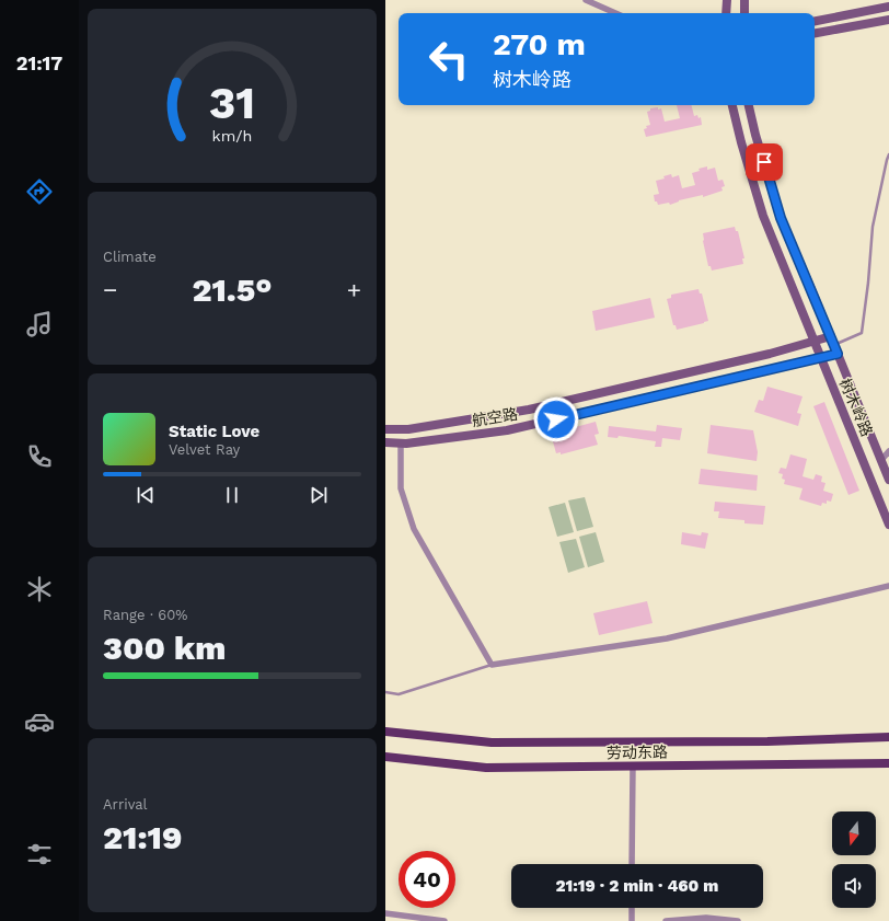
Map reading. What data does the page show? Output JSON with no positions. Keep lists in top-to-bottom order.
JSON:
{
  "streets": {
    "main road": ["劳动东路"],
    "street": ["树木岭路", "航空路"]
  },
  "crossings": [
    ["树木岭路", "航空路"]
  ],
  "north": "bottom",
  "page": {
    "tabs": "21:17",
    "turn": ["270 m", "树木岭路"],
    "tile": [
      "Climate",
      ["Range · 60%", "300 km"],
      ["Arrival", "21:19"]
    ],
    "heat": ["−", "21.5°", "+"],
    "song": ["Static Love", "Velvet Ray"],
    "limit": "40",
    "trip": "21:19 · 2 min · 460 m",
    "gauge": ["31", "km/h"]
  }
}
